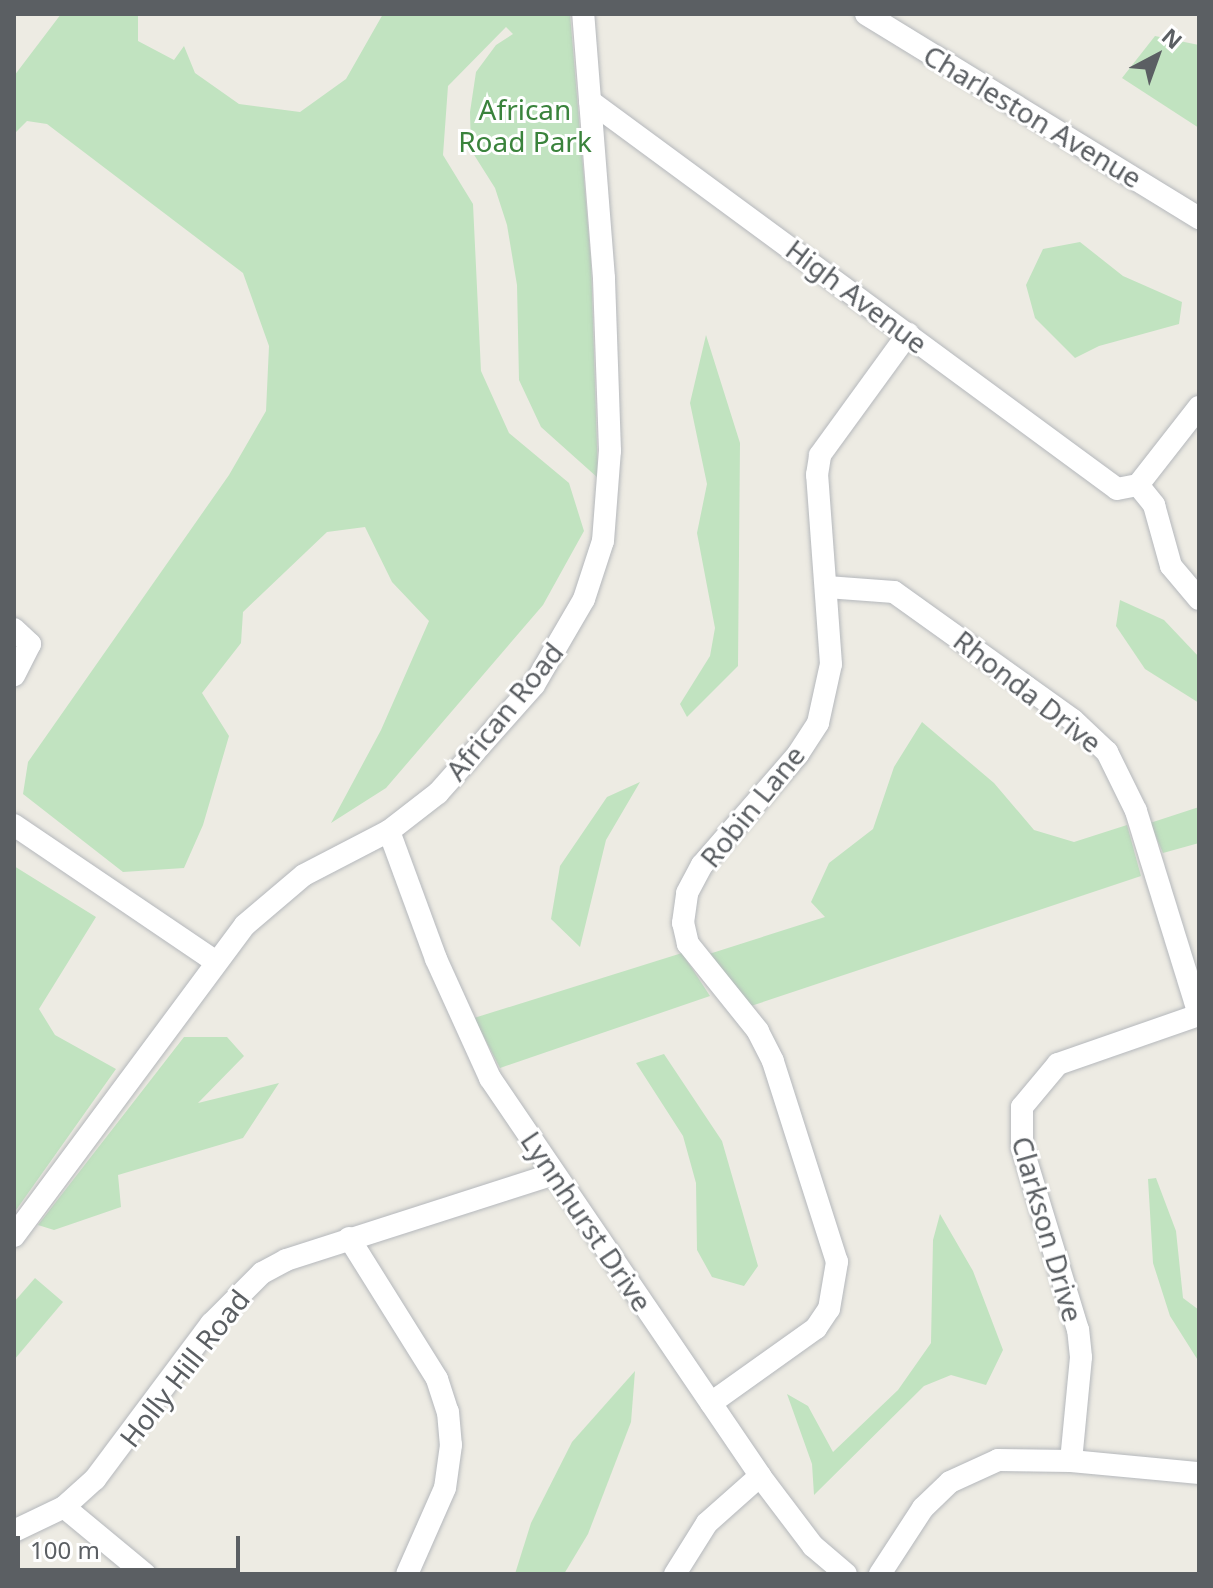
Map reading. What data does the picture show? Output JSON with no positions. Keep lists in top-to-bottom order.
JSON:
{
  "streets": {
    "street": [
      "Charleston Avenue",
      "High Avenue",
      "Rhonda Drive",
      "African Road",
      "Robin Lane",
      "Lynnhurst Drive",
      "Clarkson Drive",
      "Holly Hill Road"
    ]
  },
  "crossings": [
    ["High Avenue", "African Road"],
    ["High Avenue", "Robin Lane"],
    ["Rhonda Drive", "Robin Lane"],
    ["Rhonda Drive", "Clarkson Drive"],
    ["African Road", "Lynnhurst Drive"],
    ["Robin Lane", "Lynnhurst Drive"],
    ["Lynnhurst Drive", "Holly Hill Road"]
  ],
  "parks": ["African Road Park"],
  "scale_bar": "100 m",
  "north": "top right"
}
